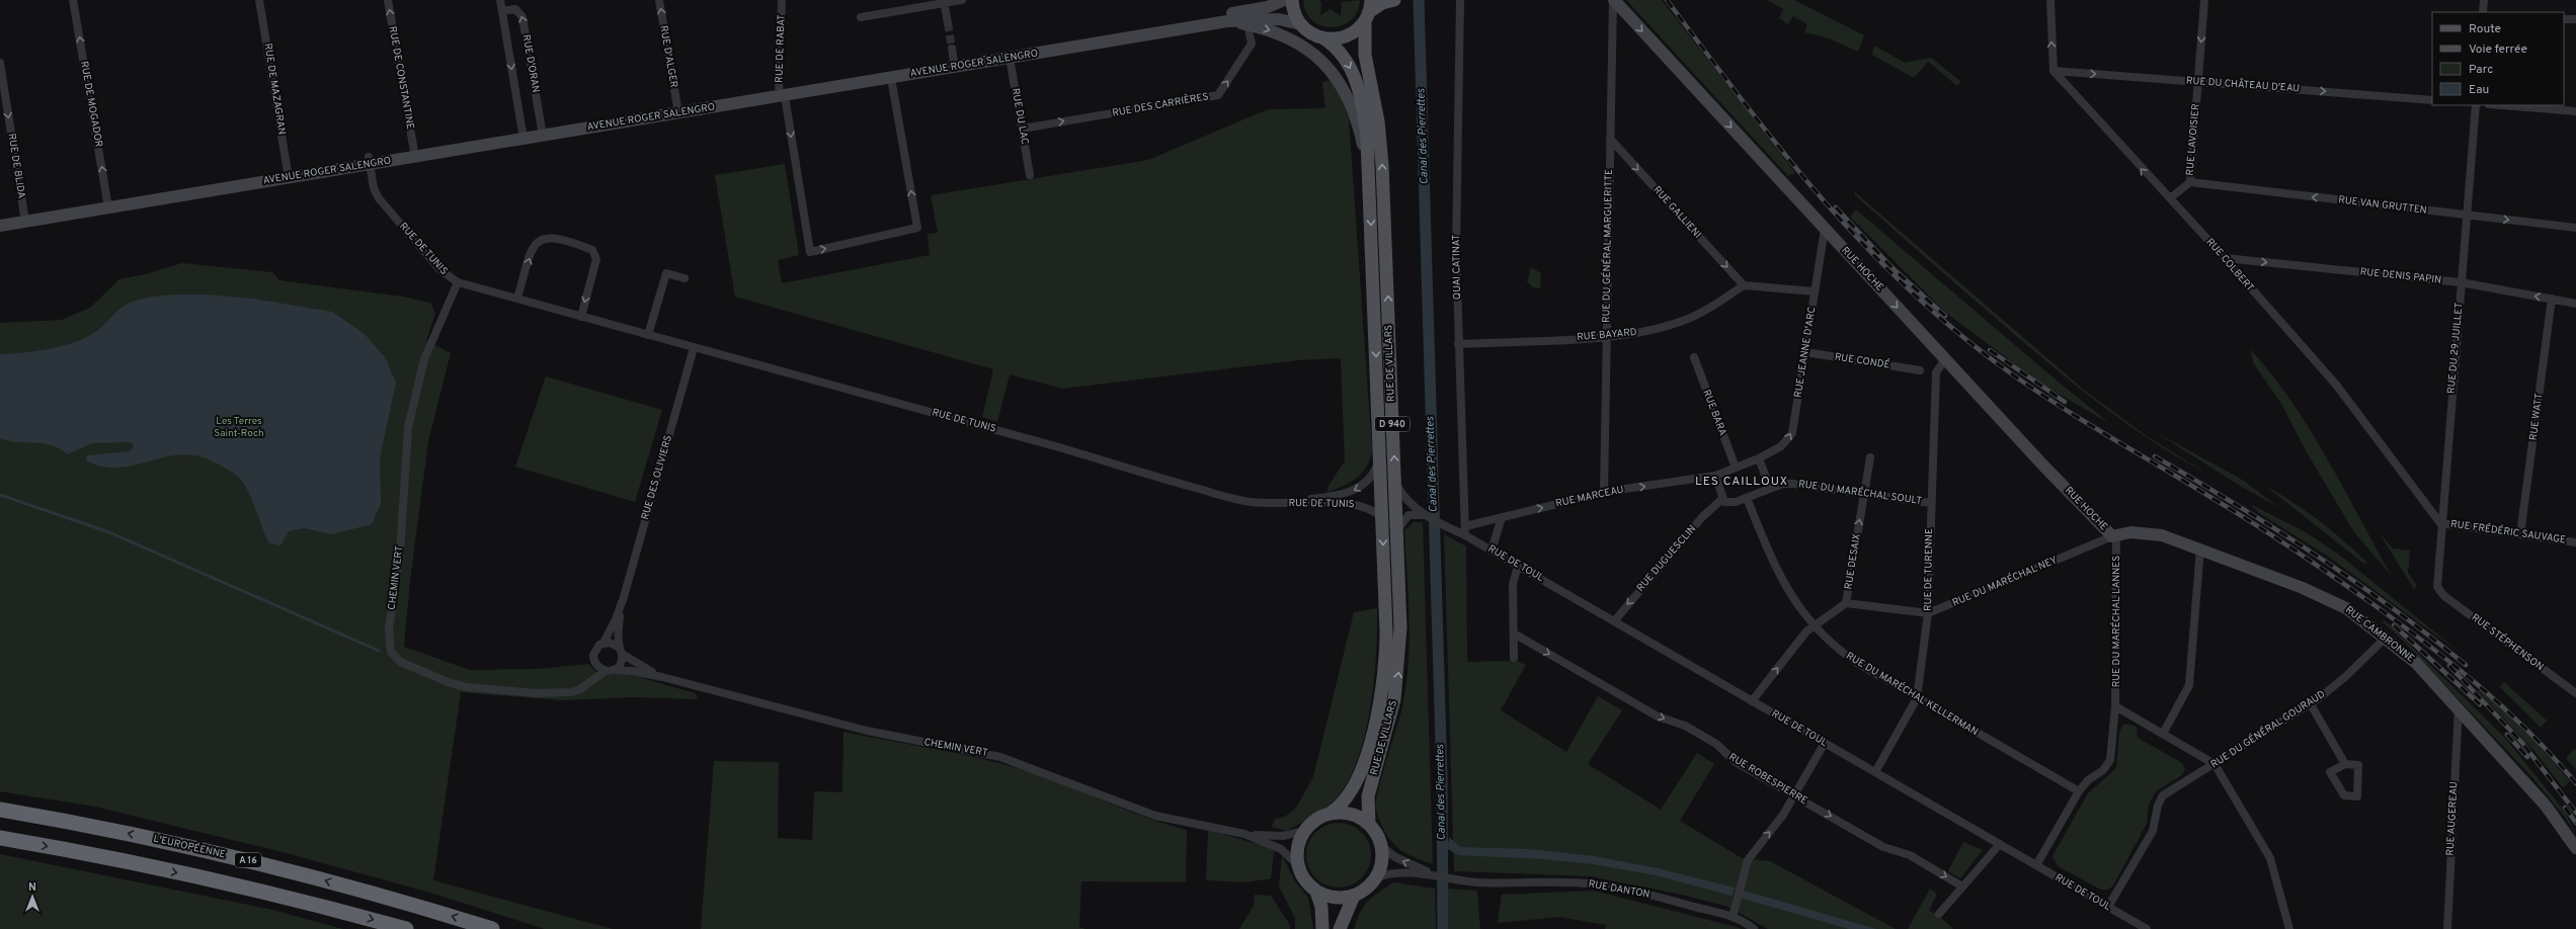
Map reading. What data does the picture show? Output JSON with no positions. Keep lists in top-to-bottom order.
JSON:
{
  "streets": {
    "highway": ["L'EUROPÉENNE", "A 16"],
    "main road": [
      "AVENUE ROGER SALENGRO",
      "RUE HOCHE",
      "RUE DE VILLARS",
      "D 940",
      "RUE CAMBRONNE"
    ],
    "street": [
      "RUE DE RABAT",
      "RUE D'ALGER",
      "RUE D'ORAN",
      "RUE DE CONSTANTINE",
      "RUE DU CHÂTEAU D'EAU",
      "RUE DE MAZAGRAN",
      "RUE DE MOGADOR",
      "RUE DES CARRIÈRES",
      "RUE DU LAC",
      "RUE LAVOISIER",
      "RUE DE BLIDA",
      "RUE VAN GRUTTEN",
      "RUE GALLIENI",
      "RUE DU GÉNÉRAL MARGUERITTE",
      "RUE DE TUNIS",
      "RUE COLBERT",
      "QUAI CATINAT",
      "RUE DENIS PAPIN",
      "RUE BAYARD",
      "RUE DU 29 JUILLET",
      "RUE JEANNE D'ARC",
      "RUE CONDÉ",
      "RUE BARA",
      "RUE WATT",
      "RUE DES OLIVIERS",
      "RUE DU MARÉCHAL SOULT",
      "RUE MARCEAU",
      "RUE FRÉDÉRIC SAUVAGE",
      "RUE DUGUESCLIN",
      "RUE DESAIX",
      "RUE DE TOUL",
      "RUE DE TURENNE",
      "CHEMIN VERT",
      "RUE DU MARÉCHAL NEY",
      "RUE DU MARÉCHAL LANNES",
      "RUE STÉPHENSON",
      "RUE DU MARÉCHAL KELLERMAN",
      "RUE DU GÉNÉRAL GOURAUD",
      "RUE ROBESPIERRE",
      "RUE AUGEREAU",
      "RUE DANTON"
    ]
  },
  "crossings": [
    ["RUE DE RABAT", "AVENUE ROGER SALENGRO"],
    ["RUE D'ALGER", "AVENUE ROGER SALENGRO"],
    ["RUE D'ORAN", "AVENUE ROGER SALENGRO"],
    ["AVENUE ROGER SALENGRO", "RUE DE CONSTANTINE"],
    ["AVENUE ROGER SALENGRO", "RUE DE MAZAGRAN"],
    ["AVENUE ROGER SALENGRO", "RUE DE MOGADOR"],
    ["AVENUE ROGER SALENGRO", "RUE DU LAC"],
    ["AVENUE ROGER SALENGRO", "RUE DE BLIDA"],
    ["AVENUE ROGER SALENGRO", "RUE DE TUNIS"],
    ["AVENUE ROGER SALENGRO", "RUE DE VILLARS"],
    ["RUE DU CHÂTEAU D'EAU", "RUE LAVOISIER"],
    ["RUE DU CHÂTEAU D'EAU", "RUE COLBERT"],
    ["RUE DES CARRIÈRES", "RUE DU LAC"],
    ["RUE LAVOISIER", "RUE VAN GRUTTEN"],
    ["RUE VAN GRUTTEN", "RUE DU 29 JUILLET"],
    ["RUE GALLIENI", "RUE DU GÉNÉRAL MARGUERITTE"],
    ["RUE GALLIENI", "RUE BAYARD"],
    ["RUE DU GÉNÉRAL MARGUERITTE", "RUE HOCHE"],
    ["RUE DU GÉNÉRAL MARGUERITTE", "RUE BAYARD"],
    ["RUE DU GÉNÉRAL MARGUERITTE", "RUE MARCEAU"],
    ["RUE DE TUNIS", "RUE DE VILLARS"],
    ["RUE DE TUNIS", "RUE DES OLIVIERS"],
    ["RUE DE TUNIS", "CHEMIN VERT"],
    ["RUE COLBERT", "RUE DENIS PAPIN"],
    ["RUE COLBERT", "RUE DU 29 JUILLET"],
    ["RUE COLBERT", "RUE FRÉDÉRIC SAUVAGE"],
    ["QUAI CATINAT", "RUE BAYARD"],
    ["QUAI CATINAT", "RUE MARCEAU"],
    ["QUAI CATINAT", "RUE DE TOUL"],
    ["RUE HOCHE", "RUE JEANNE D'ARC"],
    ["RUE HOCHE", "RUE DE TURENNE"],
    ["RUE HOCHE", "RUE DU MARÉCHAL NEY"],
    ["RUE HOCHE", "RUE DU MARÉCHAL LANNES"],
    ["RUE HOCHE", "RUE CAMBRONNE"],
    ["RUE DENIS PAPIN", "RUE DU 29 JUILLET"],
    ["RUE DENIS PAPIN", "RUE WATT"],
    ["RUE DU 29 JUILLET", "RUE FRÉDÉRIC SAUVAGE"],
    ["RUE DU 29 JUILLET", "RUE STÉPHENSON"],
    ["RUE JEANNE D'ARC", "RUE CONDÉ"],
    ["RUE JEANNE D'ARC", "RUE BARA"],
    ["RUE JEANNE D'ARC", "RUE MARCEAU"],
    ["RUE BARA", "RUE MARCEAU"],
    ["RUE WATT", "RUE FRÉDÉRIC SAUVAGE"],
    ["RUE DU MARÉCHAL SOULT", "RUE DUGUESCLIN"],
    ["RUE DU MARÉCHAL SOULT", "RUE DESAIX"],
    ["RUE DU MARÉCHAL SOULT", "RUE DE TURENNE"],
    ["RUE DU MARÉCHAL SOULT", "RUE DU MARÉCHAL KELLERMAN"],
    ["RUE DUGUESCLIN", "RUE DE TOUL"],
    ["RUE DESAIX", "RUE DE TOUL"],
    ["RUE DESAIX", "RUE DU MARÉCHAL NEY"],
    ["RUE DESAIX", "RUE DU MARÉCHAL KELLERMAN"],
    ["RUE DE TOUL", "RUE DE TURENNE"],
    ["RUE DE TOUL", "RUE DU MARÉCHAL LANNES"],
    ["RUE DE TOUL", "RUE DU GÉNÉRAL GOURAUD"],
    ["RUE DE TURENNE", "RUE DU MARÉCHAL NEY"],
    ["RUE DE TURENNE", "RUE DU MARÉCHAL KELLERMAN"],
    ["RUE DU MARÉCHAL NEY", "RUE DU MARÉCHAL LANNES"],
    ["RUE DU MARÉCHAL NEY", "RUE CAMBRONNE"],
    ["RUE DU MARÉCHAL LANNES", "RUE CAMBRONNE"],
    ["RUE DU MARÉCHAL LANNES", "RUE DU MARÉCHAL KELLERMAN"],
    ["RUE CAMBRONNE", "RUE DU GÉNÉRAL GOURAUD"],
    ["RUE CAMBRONNE", "RUE AUGEREAU"]
  ],
  "one_way": [
    "RUE D'ALGER",
    "RUE DE CONSTANTINE",
    "RUE DU CHÂTEAU D'EAU",
    "RUE DE MOGADOR",
    "RUE DES CARRIÈRES",
    "RUE LAVOISIER",
    "RUE DE BLIDA",
    "RUE GALLIENI",
    "RUE HOCHE",
    "RUE JEANNE D'ARC",
    "RUE MARCEAU",
    "RUE DUGUESCLIN",
    "RUE DESAIX",
    "RUE ROBESPIERRE"
  ],
  "districts": ["LES CAILLOUX"],
  "water": ["Canal des Pierrettes"],
  "parks": ["Les Terres Saint-Roch"],
  "legend": [
    "Route",
    "Voie ferrée",
    "Parc",
    "Eau"
  ],
  "north": "top"
}
